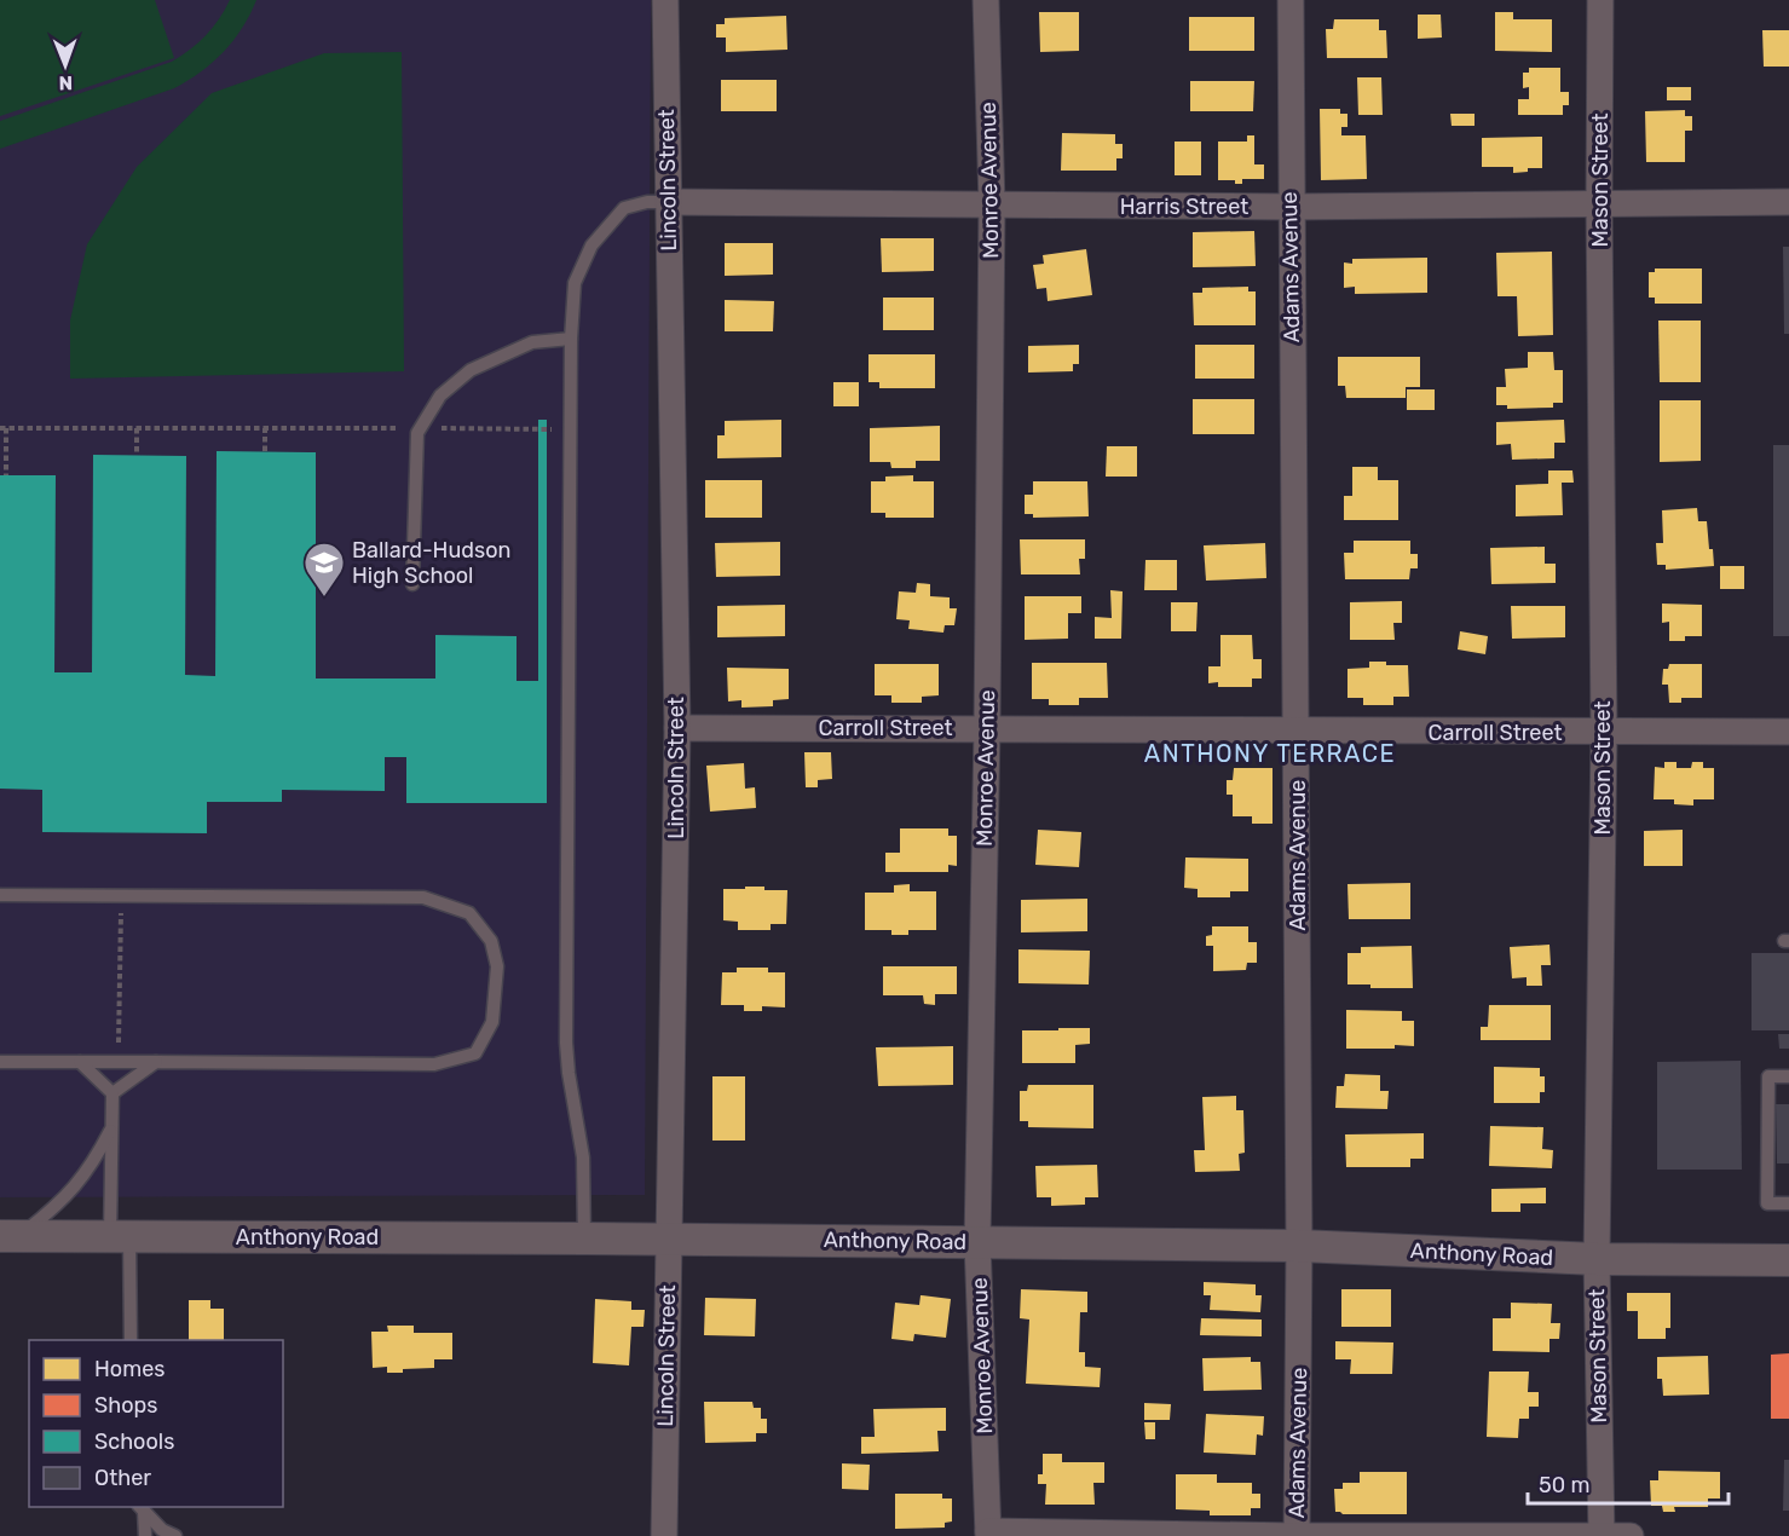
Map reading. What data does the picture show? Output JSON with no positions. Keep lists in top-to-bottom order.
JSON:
{
  "streets": {
    "street": [
      "Lincoln Street",
      "Monroe Avenue",
      "Mason Street",
      "Harris Street",
      "Adams Avenue",
      "Carroll Street",
      "Anthony Road"
    ]
  },
  "crossings": [
    ["Lincoln Street", "Harris Street"],
    ["Lincoln Street", "Carroll Street"],
    ["Lincoln Street", "Anthony Road"],
    ["Monroe Avenue", "Harris Street"],
    ["Monroe Avenue", "Carroll Street"],
    ["Monroe Avenue", "Anthony Road"],
    ["Mason Street", "Harris Street"],
    ["Mason Street", "Carroll Street"],
    ["Mason Street", "Anthony Road"],
    ["Harris Street", "Adams Avenue"],
    ["Adams Avenue", "Carroll Street"],
    ["Adams Avenue", "Anthony Road"]
  ],
  "districts": ["ANTHONY TERRACE"],
  "places": {
    "school or university": ["Ballard-Hudson High School"]
  },
  "legend": [
    "Homes",
    "Shops",
    "Schools",
    "Other"
  ],
  "scale_bar": "50 m",
  "north": "bottom"
}
